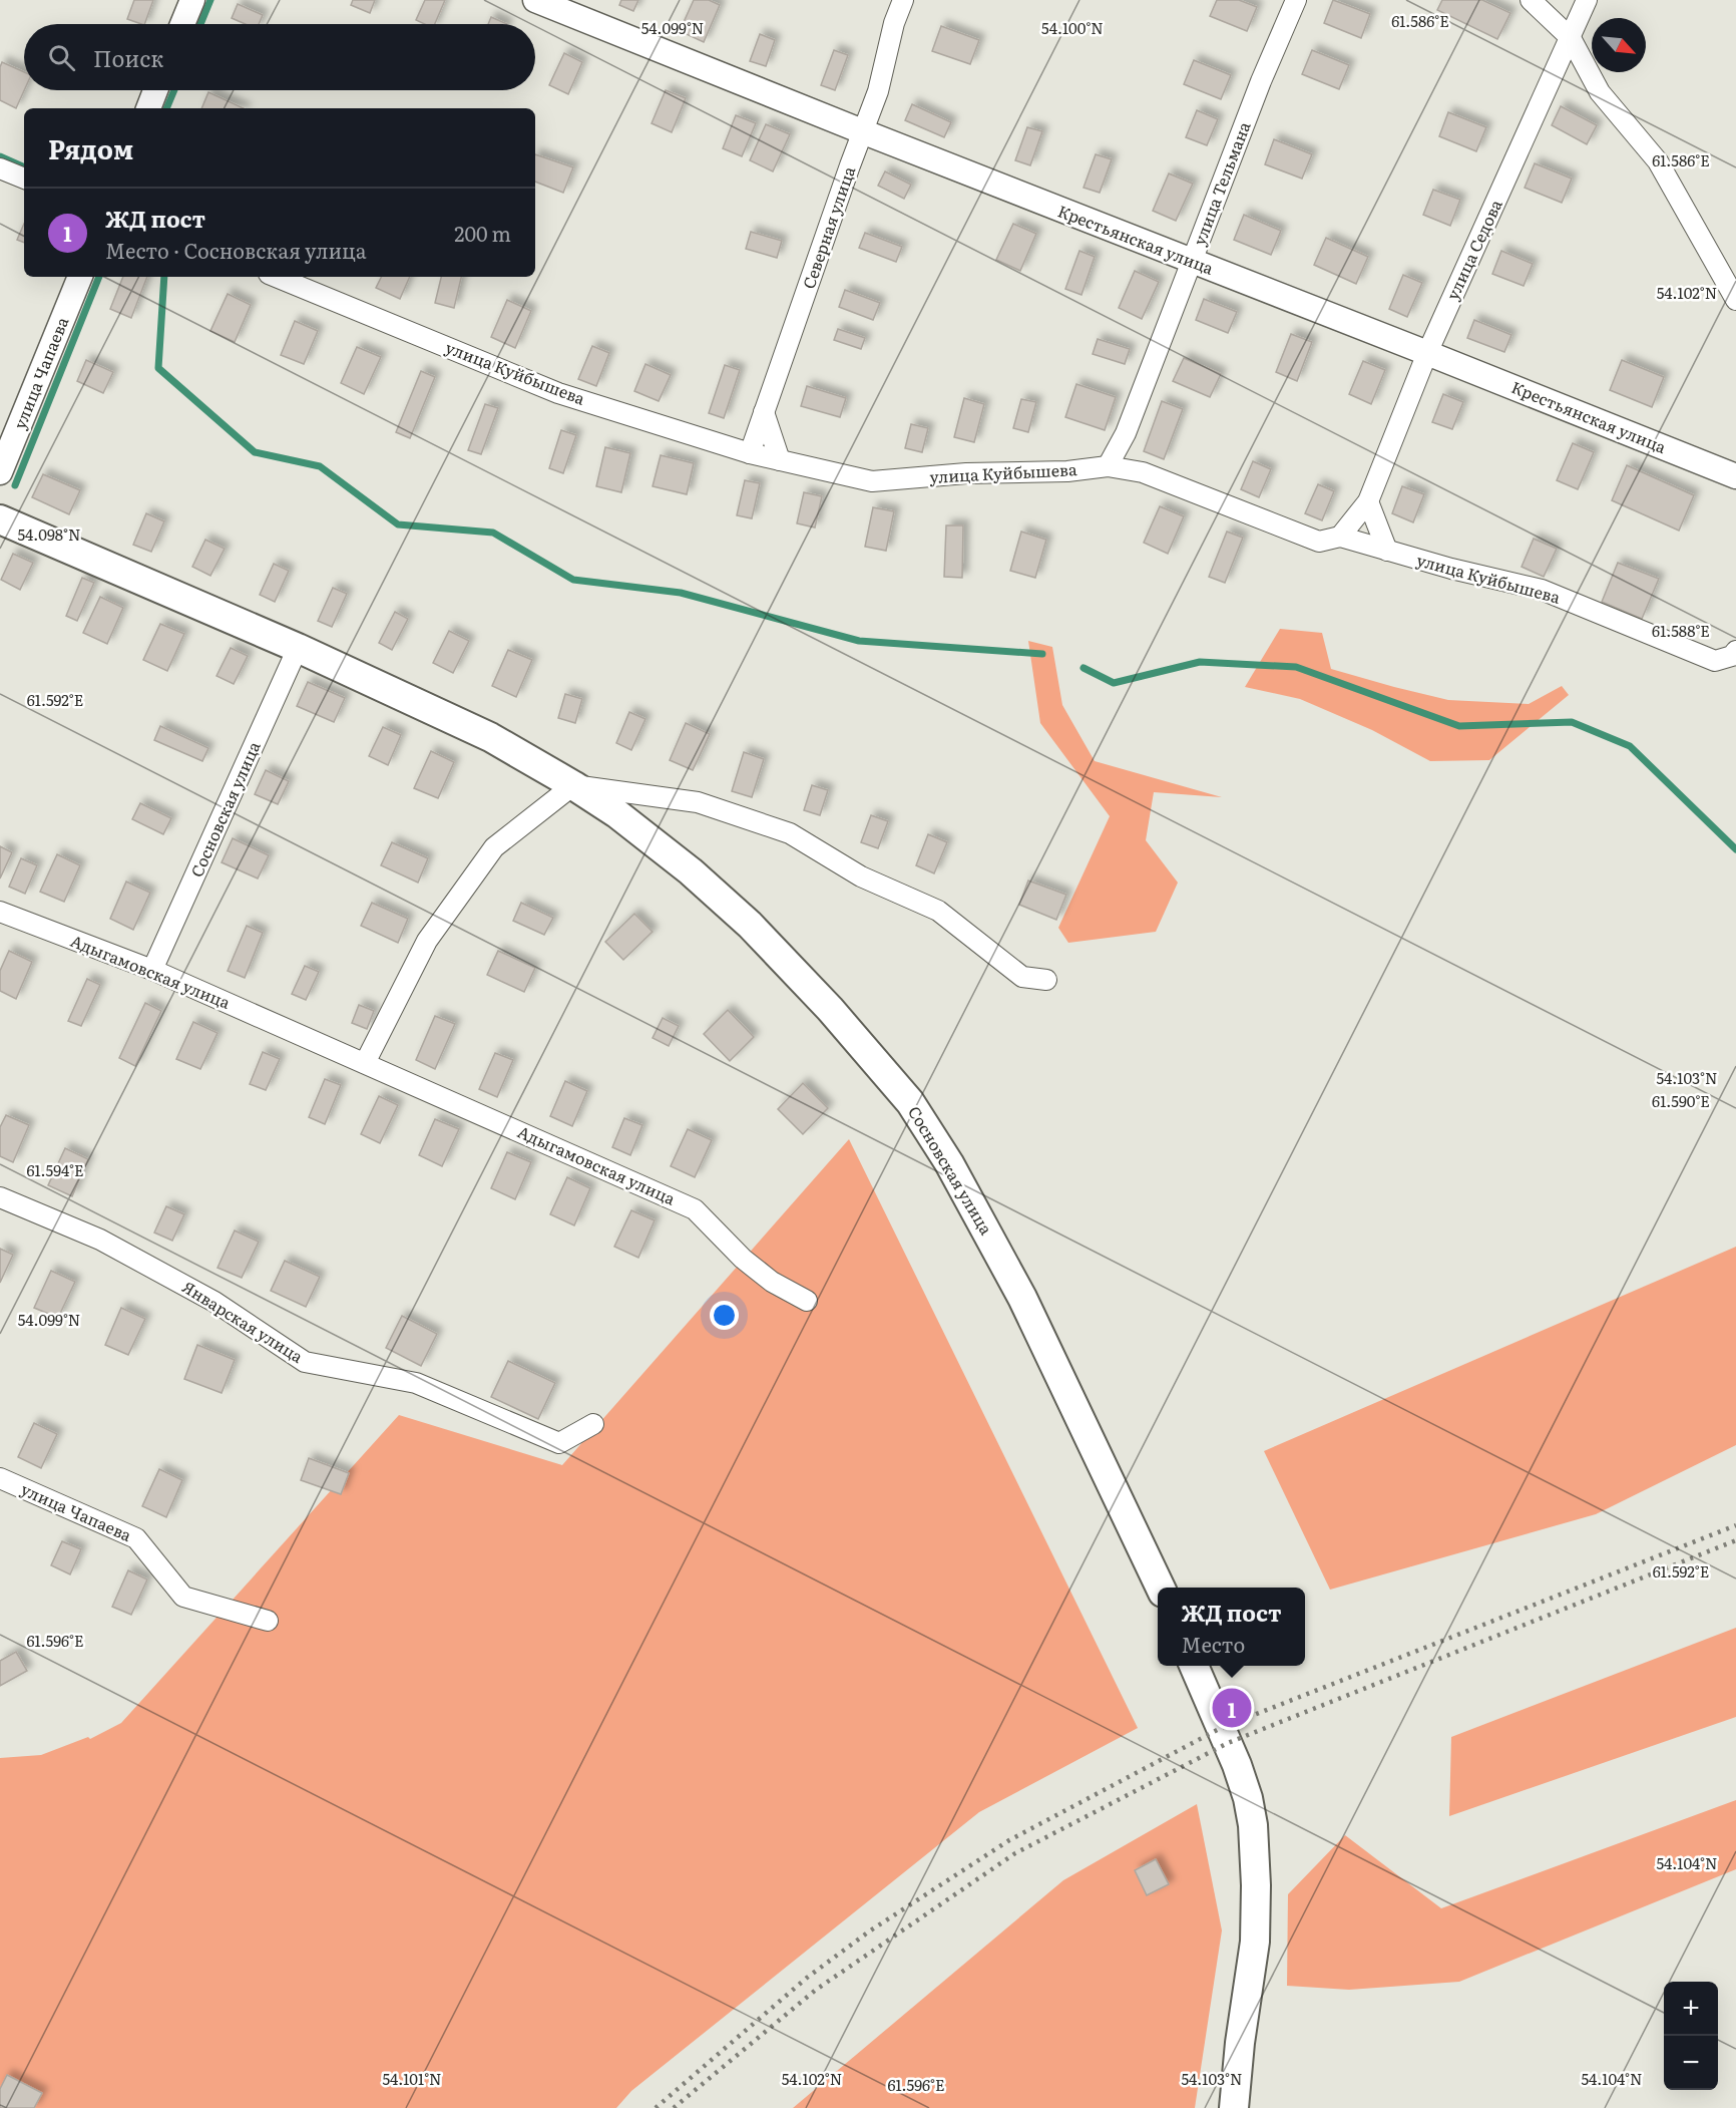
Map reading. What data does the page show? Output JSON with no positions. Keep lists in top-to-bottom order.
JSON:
{
  "streets": {
    "main road": ["Сосновская улица"],
    "street": [
      "улица Тельмана",
      "Северная улица",
      "Крестьянская улица",
      "улица Седова",
      "улица Чапаева",
      "улица Куйбышева",
      "Адыгамовская улица",
      "Январская улица"
    ]
  },
  "crossings": [
    ["улица Тельмана", "Крестьянская улица"],
    ["улица Тельмана", "улица Куйбышева"],
    ["Северная улица", "Крестьянская улица"],
    ["Северная улица", "улица Куйбышева"],
    ["Крестьянская улица", "улица Седова"],
    ["улица Седова", "улица Куйбышева"],
    ["Сосновская улица", "Адыгамовская улица"]
  ],
  "north": "bottom right",
  "page": {
    "search": "Поиск",
    "heading": "Рядом",
    "list": [
      {
        "mark": "1",
        "name": "ЖД пост",
        "note": "Место · Сосновская улица",
        "value": "200 m"
      }
    ],
    "popup": ["ЖД пост", "Место"],
    "pins": "1",
    "map_buttons": ["+", "−"]
  },
  "coordinates": [
    "61.586°E",
    "54.099°N",
    "54.100°N",
    "54.102°N",
    "54.098°N",
    "61.588°E",
    "61.592°E",
    "54.103°N",
    "61.590°E",
    "61.594°E",
    "61.596°E",
    "54.104°N",
    "54.101°N"
  ]
}
